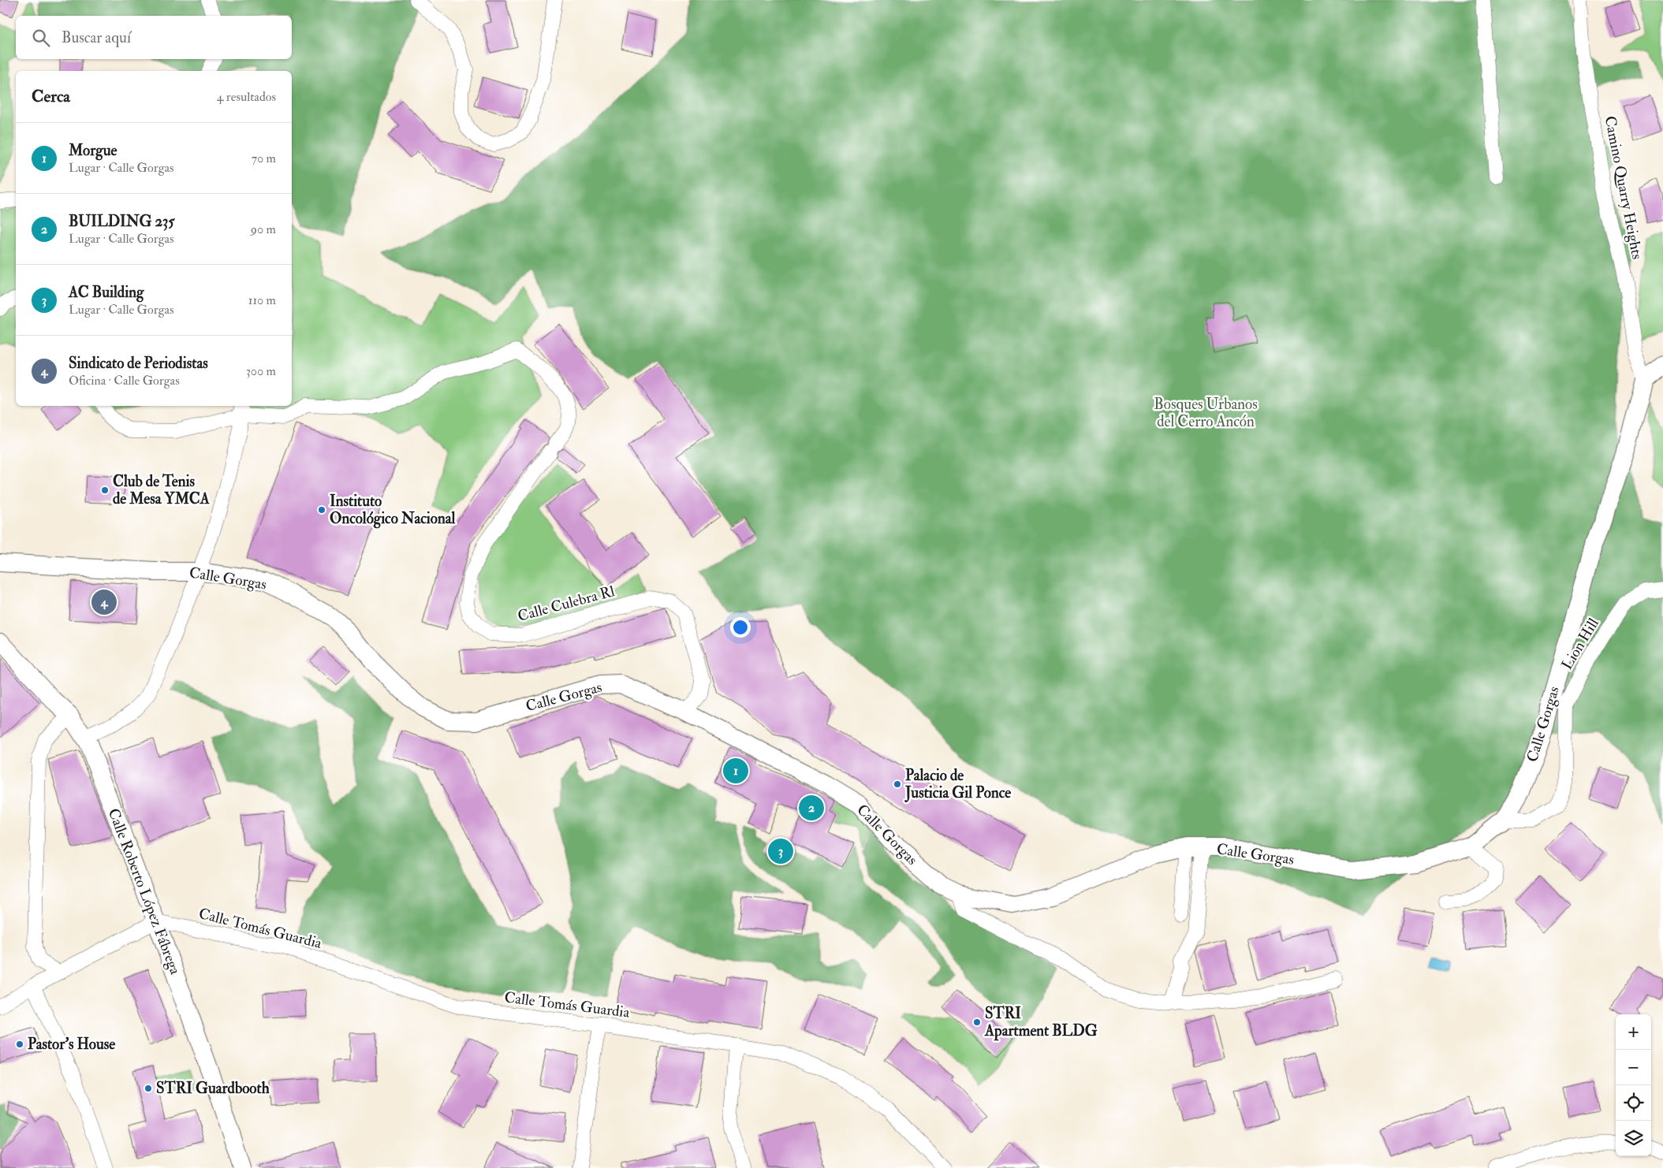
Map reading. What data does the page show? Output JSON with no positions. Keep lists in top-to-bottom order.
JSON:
{
  "streets": {
    "street": [
      "Camino Quarry Heights",
      "Calle Gorgas",
      "Calle Culebra Rl",
      "Lion Hill",
      "Calle Roberto López Fábrega",
      "Calle Tomás Guardia"
    ]
  },
  "crossings": [
    ["Camino Quarry Heights", "Calle Gorgas"],
    ["Calle Gorgas", "Calle Culebra Rl"],
    ["Calle Gorgas", "Lion Hill"],
    ["Calle Roberto López Fábrega", "Calle Tomás Guardia"]
  ],
  "parks": ["Bosques Urbanos del Cerro Ancón"],
  "places": [
    "Club de Tenis de Mesa YMCA",
    "Instituto Oncológico Nacional",
    "Palacio de Justicia Gil Ponce",
    "STRI Apartment BLDG",
    "Pastor's House",
    "STRI Guardbooth"
  ],
  "page": {
    "search": "Buscar aquí",
    "heading": ["Cerca", "4 resultados"],
    "list": [
      {
        "mark": "1",
        "name": "Morgue",
        "note": "Lugar · Calle Gorgas",
        "value": "70 m"
      },
      {
        "mark": "2",
        "name": "BUILDING 235",
        "note": "Lugar · Calle Gorgas",
        "value": "90 m"
      },
      {
        "mark": "3",
        "name": "AC Building",
        "note": "Lugar · Calle Gorgas",
        "value": "110 m"
      },
      {
        "mark": "4",
        "name": "Sindicato de Periodistas",
        "note": "Oficina · Calle Gorgas",
        "value": "300 m"
      }
    ],
    "pins": [
      "4",
      "1",
      "2",
      "3"
    ],
    "map_buttons": ["+", "−"]
  }
}
